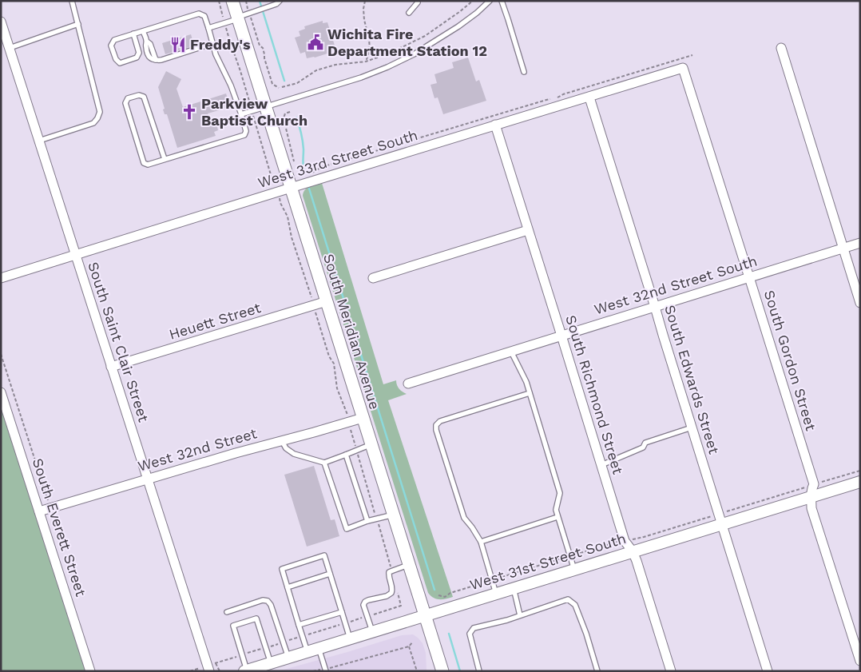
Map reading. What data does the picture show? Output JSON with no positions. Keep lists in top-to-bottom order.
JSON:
{
  "streets": {
    "main road": ["South Meridian Avenue"],
    "street": [
      "West 33rd Street South",
      "West 32nd Street South",
      "Heuett Street",
      "South Saint Clair Street",
      "South Gordon Street",
      "South Edwards Street",
      "South Richmond Street",
      "West 32nd Street",
      "South Everett Street",
      "West 31st Street South"
    ]
  },
  "crossings": [
    ["West 33rd Street South", "South Meridian Avenue"],
    ["West 33rd Street South", "South Saint Clair Street"],
    ["West 33rd Street South", "South Gordon Street"],
    ["West 33rd Street South", "South Edwards Street"],
    ["West 33rd Street South", "South Richmond Street"],
    ["West 32nd Street South", "South Gordon Street"],
    ["West 32nd Street South", "South Edwards Street"],
    ["West 32nd Street South", "South Richmond Street"],
    ["Heuett Street", "South Meridian Avenue"],
    ["Heuett Street", "South Saint Clair Street"],
    ["South Meridian Avenue", "West 32nd Street"],
    ["South Meridian Avenue", "West 31st Street South"],
    ["South Saint Clair Street", "West 32nd Street"],
    ["South Gordon Street", "West 31st Street South"],
    ["South Edwards Street", "West 31st Street South"],
    ["South Richmond Street", "West 31st Street South"],
    ["West 32nd Street", "South Everett Street"]
  ],
  "places": {
    "public building": ["Wichita Fire Department Station 12"],
    "restaurant": ["Freddy's"],
    "church": ["Parkview Baptist Church"]
  }
}
